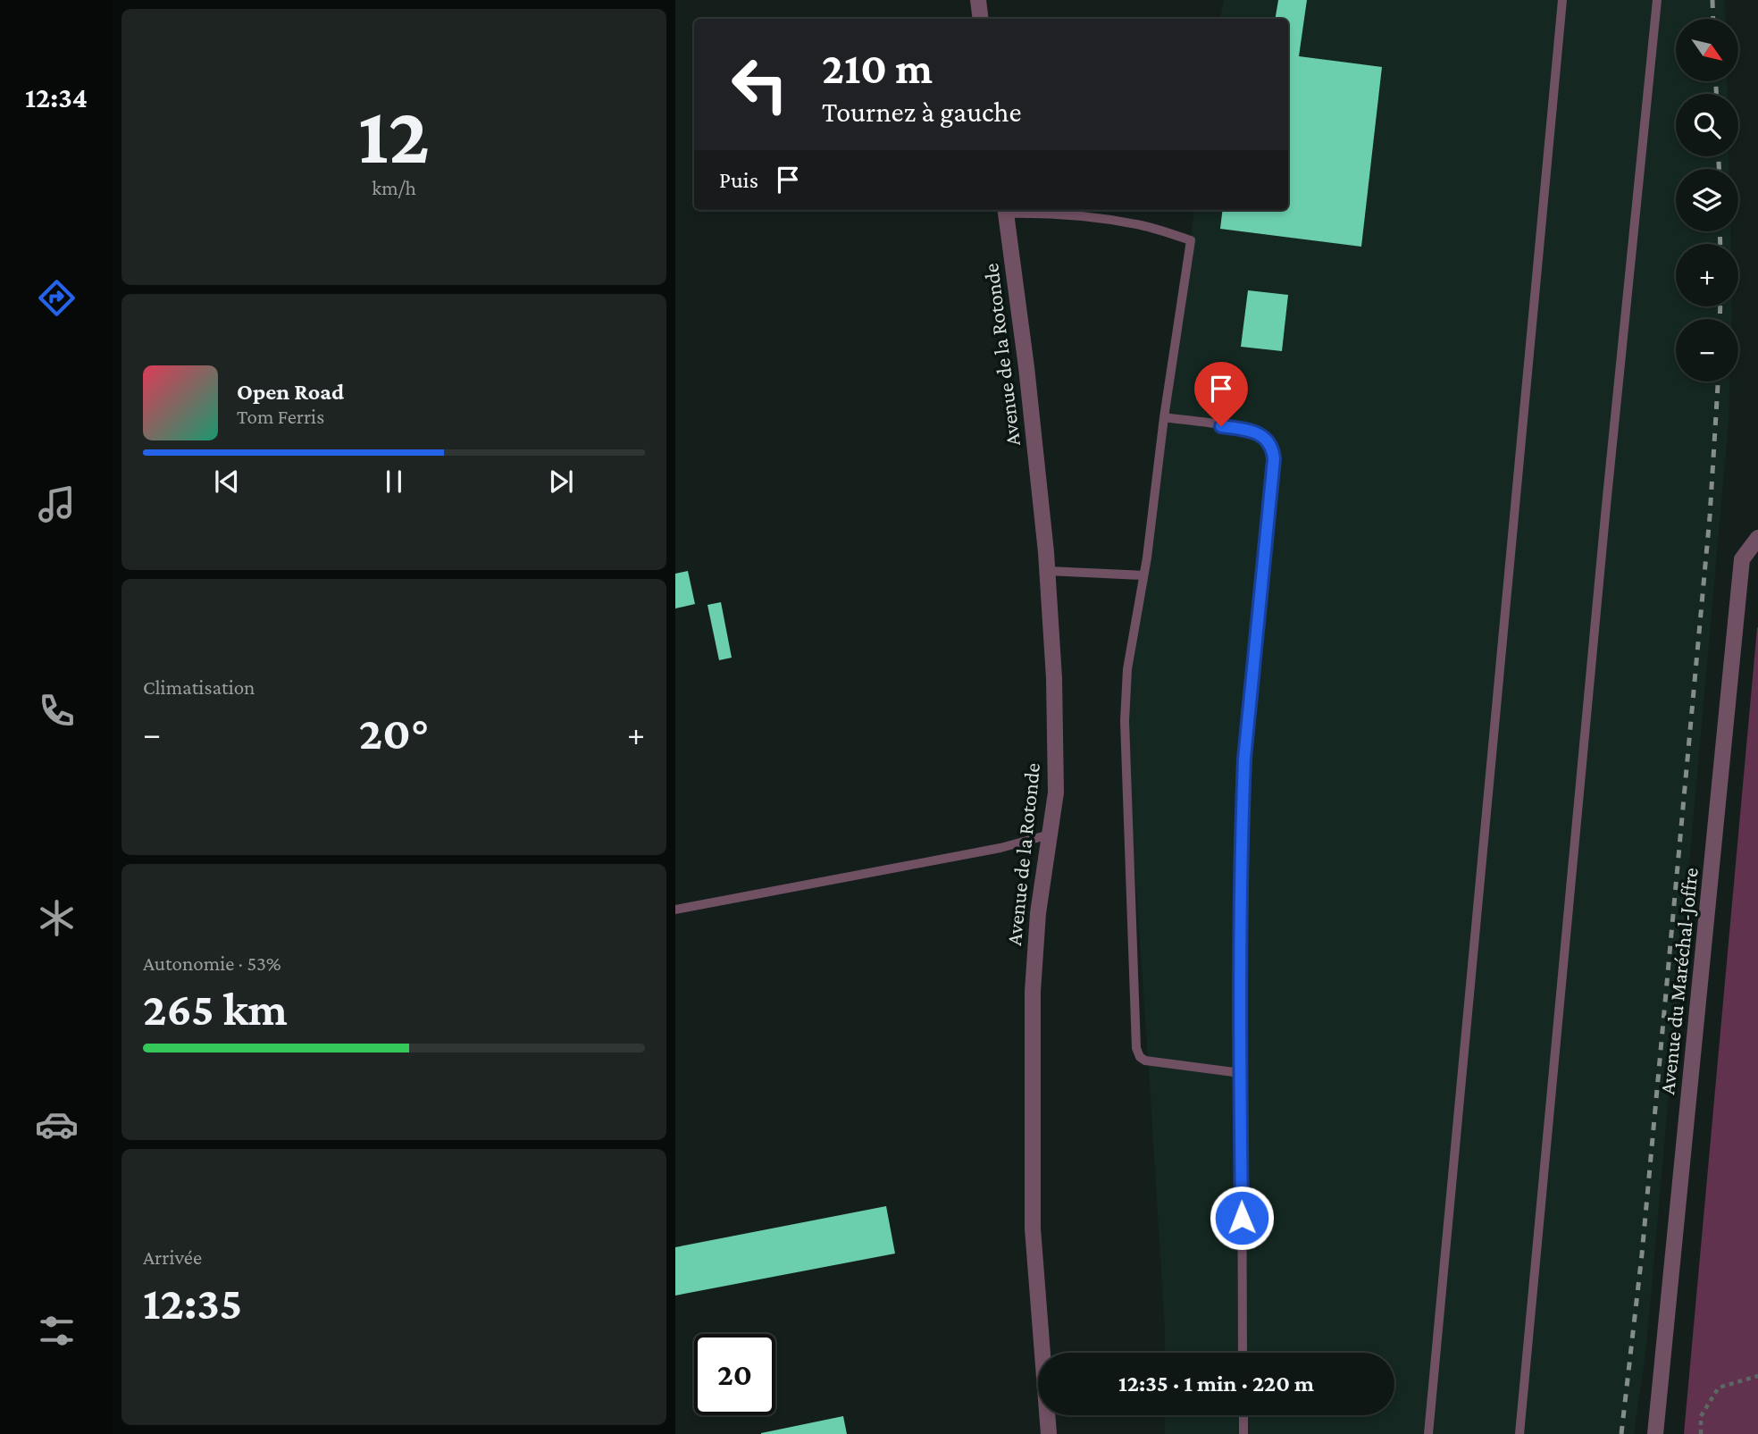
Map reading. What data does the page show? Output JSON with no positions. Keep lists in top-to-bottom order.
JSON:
{
  "streets": {
    "street": ["Avenue de la Rotonde", "Avenue du Maréchal-Joffre"]
  },
  "north": "bottom right",
  "page": {
    "tabs": "12:34",
    "tile": [
      ["12", "km/h"],
      "Climatisation",
      ["Autonomie · 53%", "265 km"],
      ["Arrivée", "12:35"]
    ],
    "map_buttons": ["+", "−"],
    "turn": ["210 m", "Tournez à gauche"],
    "then": "Puis",
    "song": ["Open Road", "Tom Ferris"],
    "heat": ["−", "20°", "+"],
    "limit": "20",
    "trip": "12:35 · 1 min · 220 m"
  }
}
